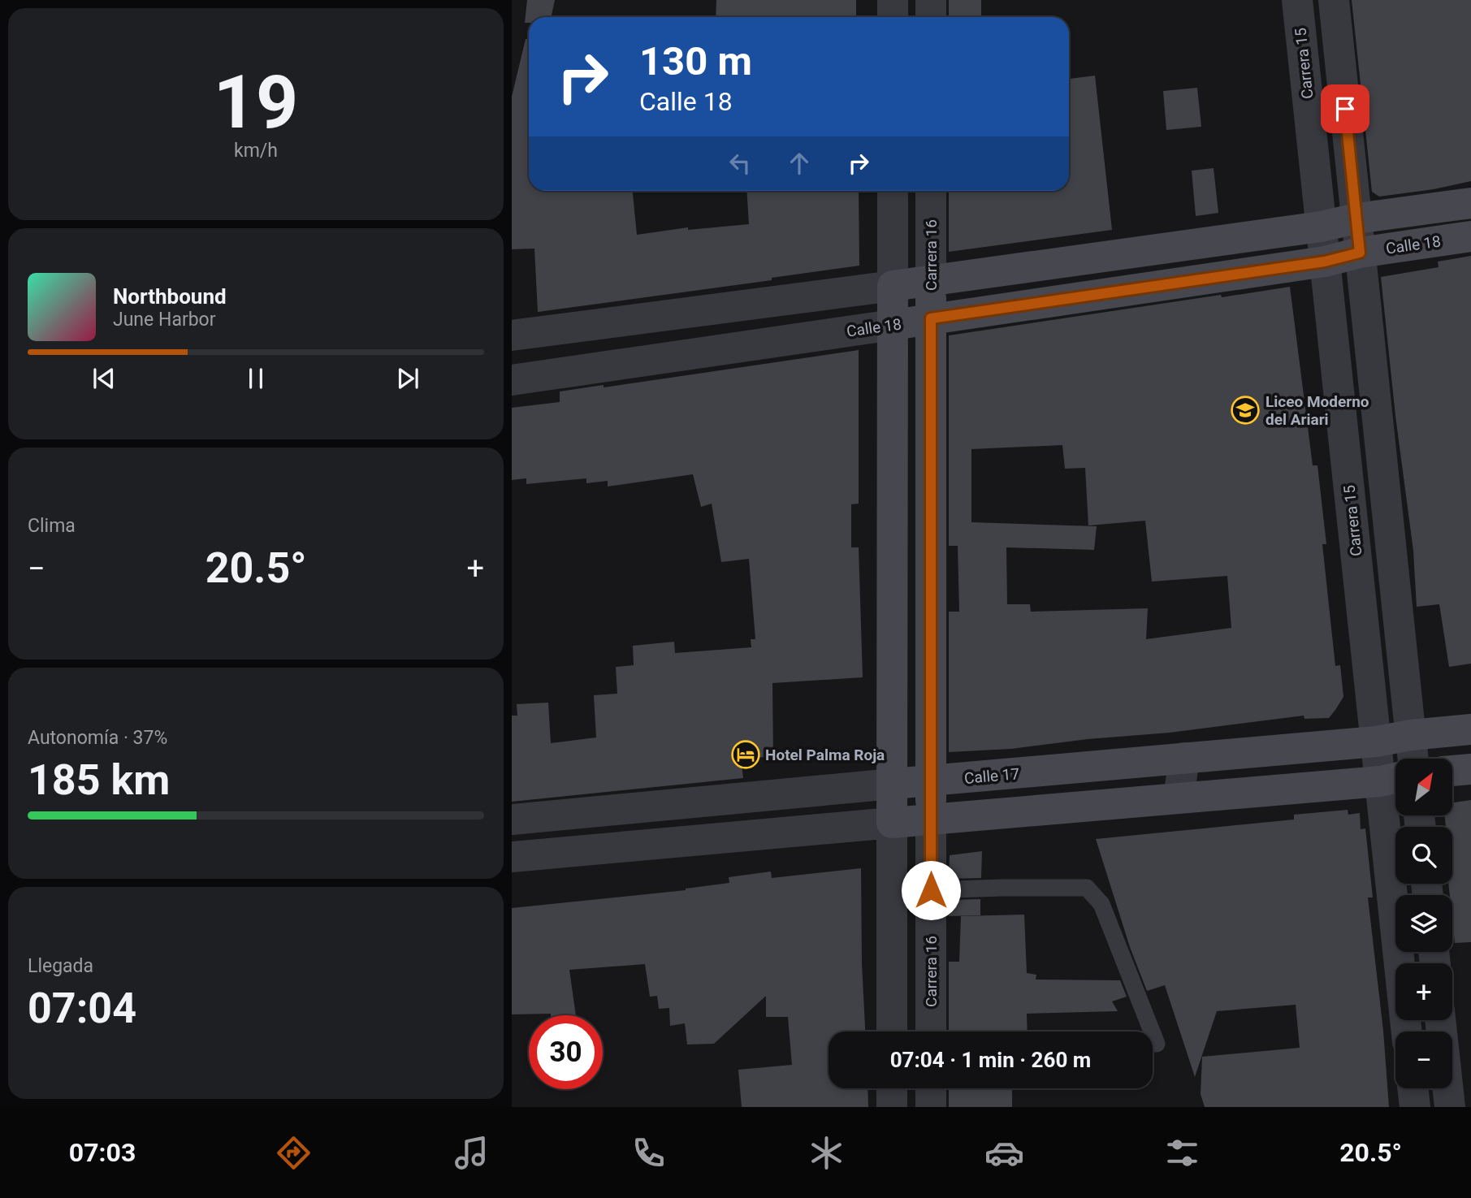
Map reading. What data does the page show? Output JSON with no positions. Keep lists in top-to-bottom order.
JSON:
{
  "streets": {
    "street": [
      "Carrera 15",
      "Calle 18",
      "Carrera 16",
      "Calle 17"
    ]
  },
  "crossings": [
    ["Carrera 15", "Calle 18"],
    ["Carrera 15", "Calle 17"],
    ["Calle 18", "Carrera 16"],
    ["Carrera 16", "Calle 17"]
  ],
  "places": {
    "school or university": ["Liceo Moderno del Ariari"],
    "hotel": ["Hotel Palma Roja"]
  },
  "north": "top right",
  "page": {
    "tile": [
      ["19", "km/h"],
      "Clima",
      ["Autonomía · 37%", "185 km"],
      ["Llegada", "07:04"]
    ],
    "turn": ["130 m", "Calle 18"],
    "song": ["Northbound", "June Harbor"],
    "heat": ["−", "20.5°", "+"],
    "map_buttons": ["+", "−"],
    "limit": "30",
    "trip": "07:04 · 1 min · 260 m",
    "tabs": ["07:03", "20.5°"]
  }
}
